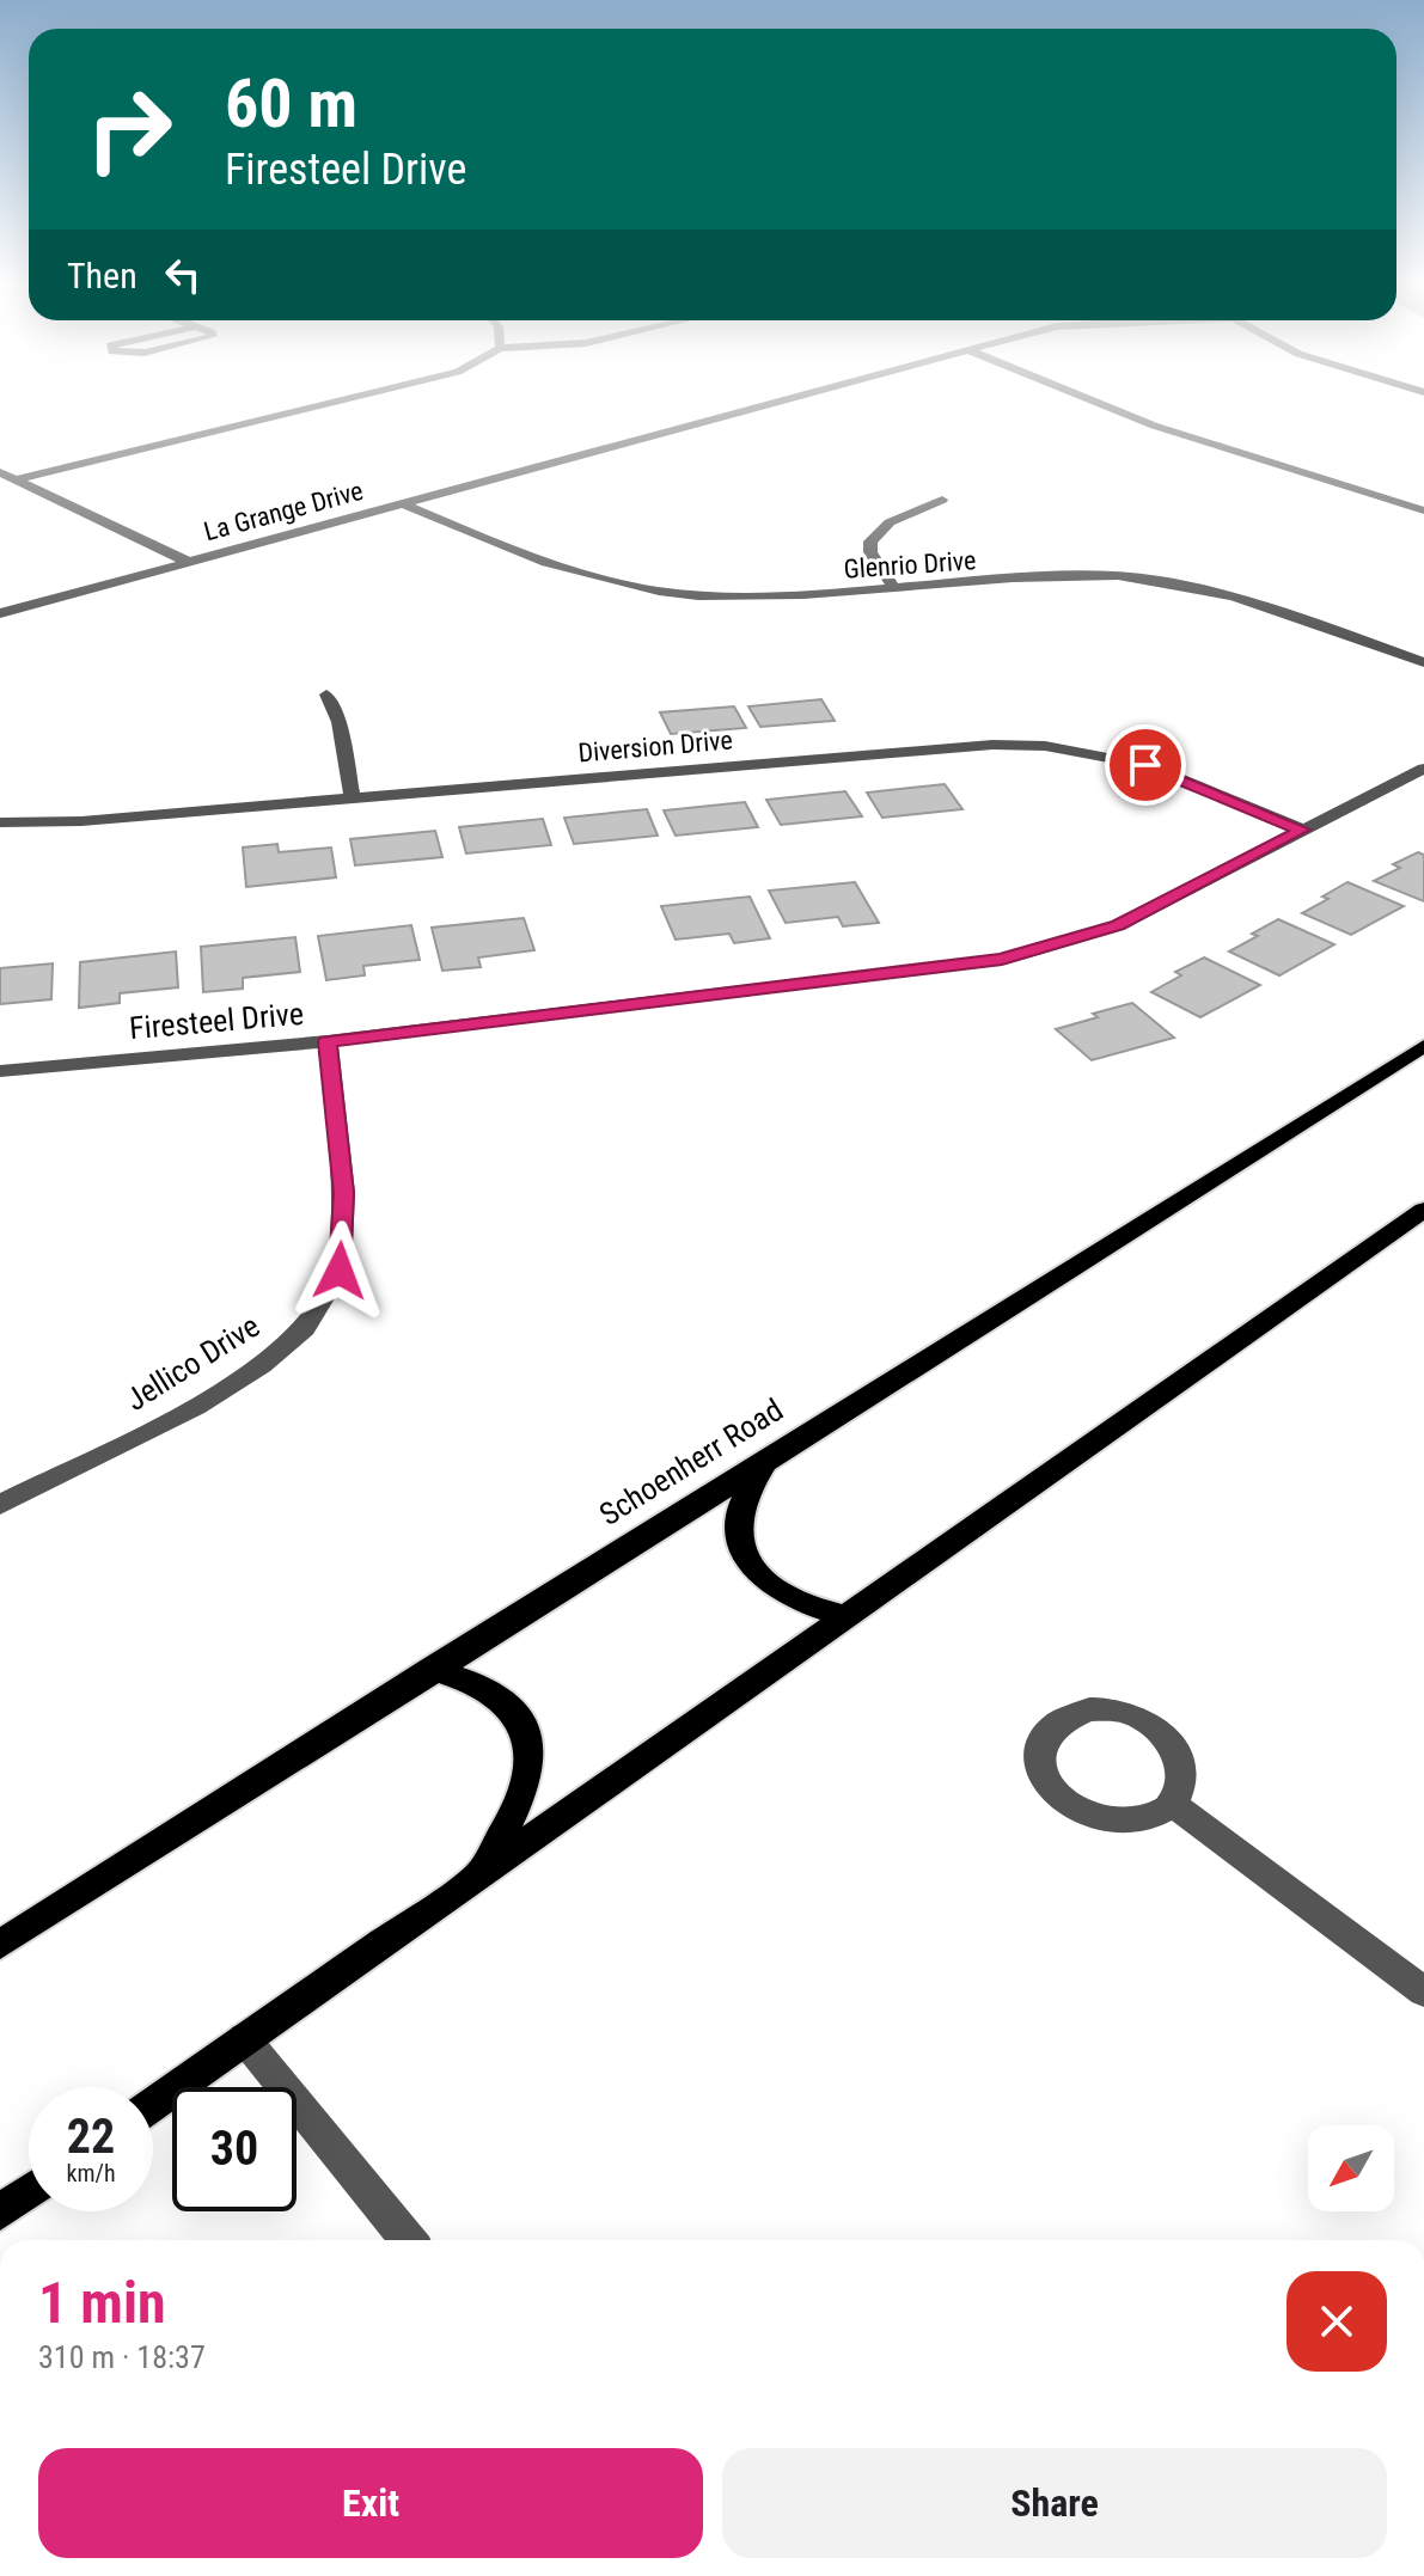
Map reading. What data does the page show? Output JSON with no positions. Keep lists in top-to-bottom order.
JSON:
{
  "streets": {
    "main road": ["Schoenherr Road"],
    "street": [
      "La Grange Drive",
      "Glenrio Drive",
      "Diversion Drive",
      "Firesteel Drive",
      "Jellico Drive"
    ]
  },
  "crossings": [
    ["La Grange Drive", "Glenrio Drive"],
    ["Diversion Drive", "Firesteel Drive"],
    ["Firesteel Drive", "Jellico Drive"]
  ],
  "north": "bottom left",
  "page": {
    "turn": ["60 m", "Firesteel Drive"],
    "then": "Then",
    "speed": "22 km/h",
    "limit": "30",
    "heading": ["1 min", "310 m · 18:37"],
    "buttons": ["Exit", "Share"]
  }
}
